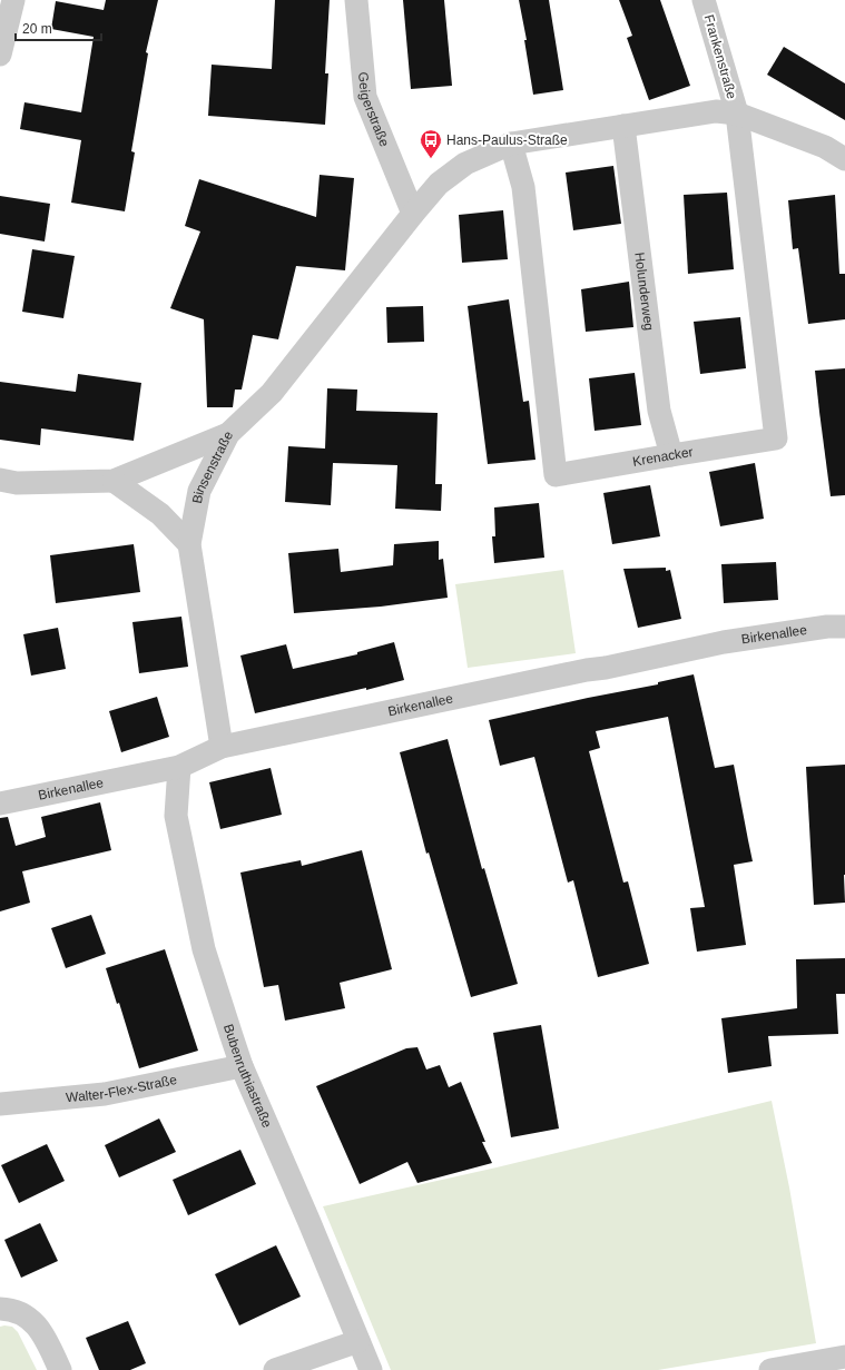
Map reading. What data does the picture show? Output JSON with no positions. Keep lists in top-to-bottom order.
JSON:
{
  "streets": {
    "street": [
      "Frankenstraße",
      "Geigerstraße",
      "Holunderweg",
      "Krenacker",
      "Binsenstraße",
      "Birkenallee",
      "Bubenruthiastraße",
      "Walter-Flex-Straße"
    ]
  },
  "crossings": [
    ["Frankenstraße", "Krenacker"],
    ["Holunderweg", "Krenacker"],
    ["Binsenstraße", "Birkenallee"],
    ["Birkenallee", "Bubenruthiastraße"],
    ["Bubenruthiastraße", "Walter-Flex-Straße"]
  ],
  "places": {
    "bus stop": ["Hans-Paulus-Straße"]
  },
  "scale_bar": "20 m"
}
